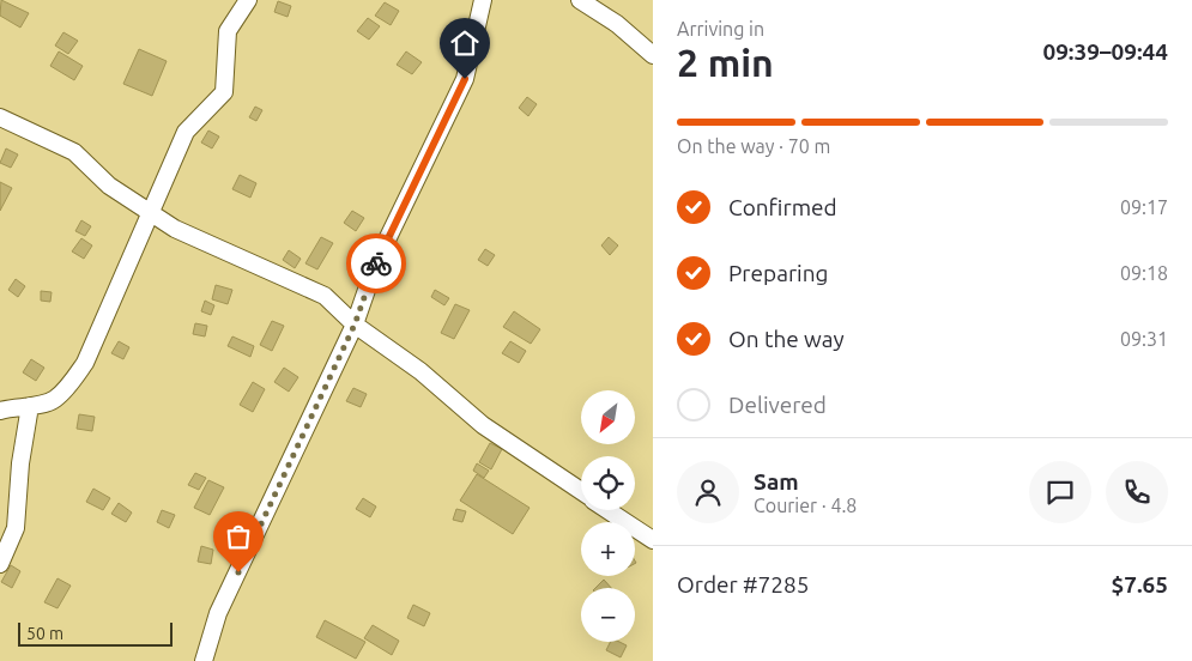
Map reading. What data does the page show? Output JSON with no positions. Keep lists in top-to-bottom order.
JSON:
{
  "scale_bar": "50 m",
  "north": "bottom left",
  "page": {
    "heading": ["2 min", "Arriving in", "09:39–09:44"],
    "panel": [
      "Sam",
      "Courier · 4.8",
      "Order #7285",
      "$7.65"
    ],
    "bar": "On the way · 70 m",
    "list": [
      ["Confirmed", "09:17"],
      ["Preparing", "09:18"],
      ["On the way", "09:31"],
      "Delivered"
    ],
    "map_buttons": ["+", "−"],
    "scale": "50 m"
  }
}
